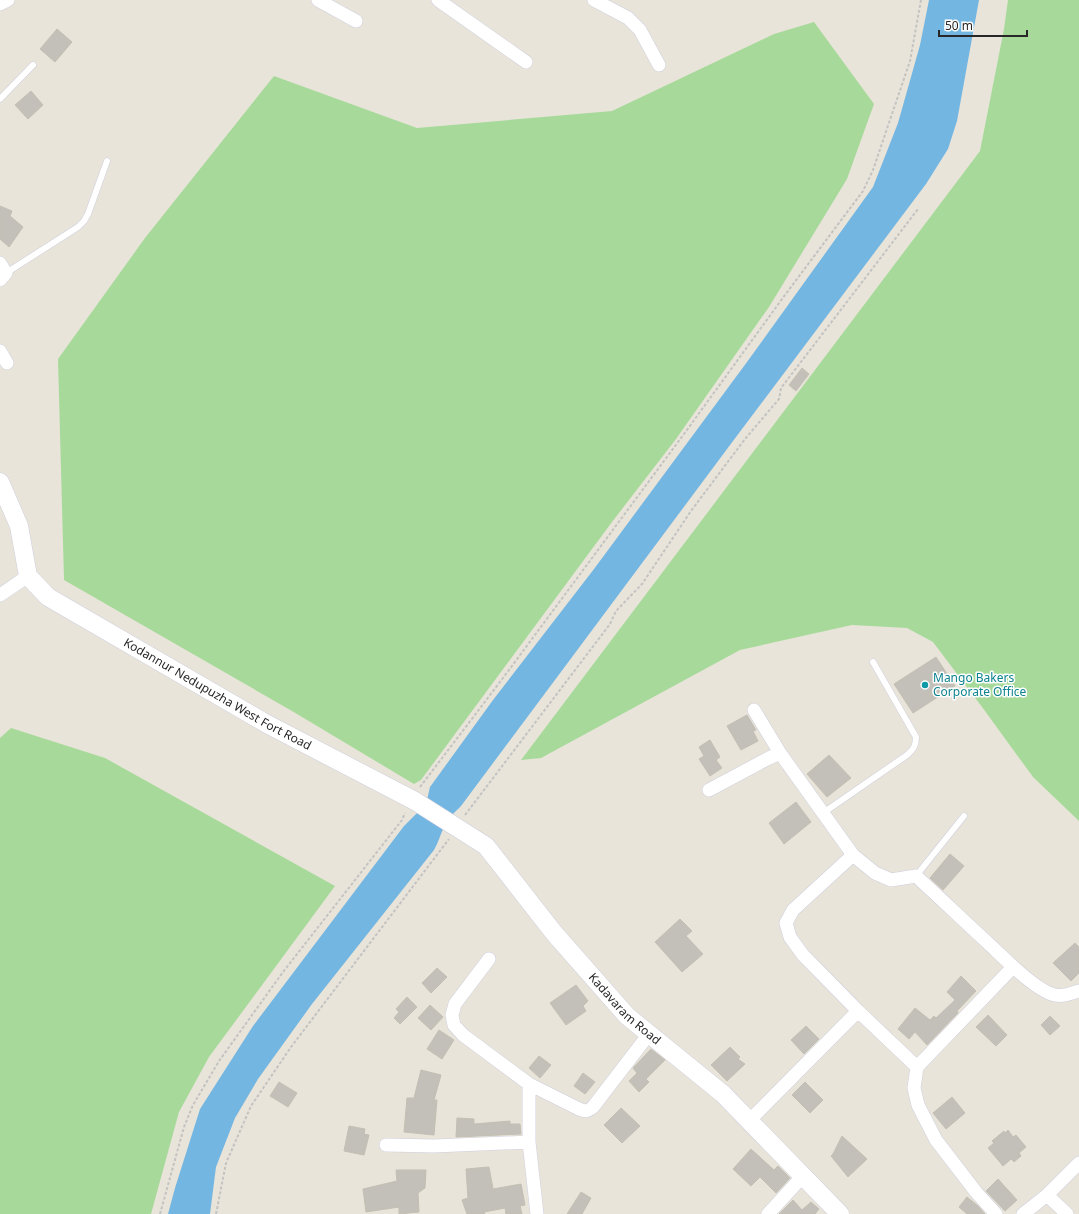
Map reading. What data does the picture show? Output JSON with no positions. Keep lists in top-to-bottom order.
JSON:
{
  "streets": {
    "main road": ["Kodannur Nedupuzha West Fort Road", "Kadavaram Road"]
  },
  "crossings": [
    ["Kodannur Nedupuzha West Fort Road", "Kadavaram Road"]
  ],
  "places": ["Mango Bakers Corporate Office"],
  "scale_bar": "50 m"
}
